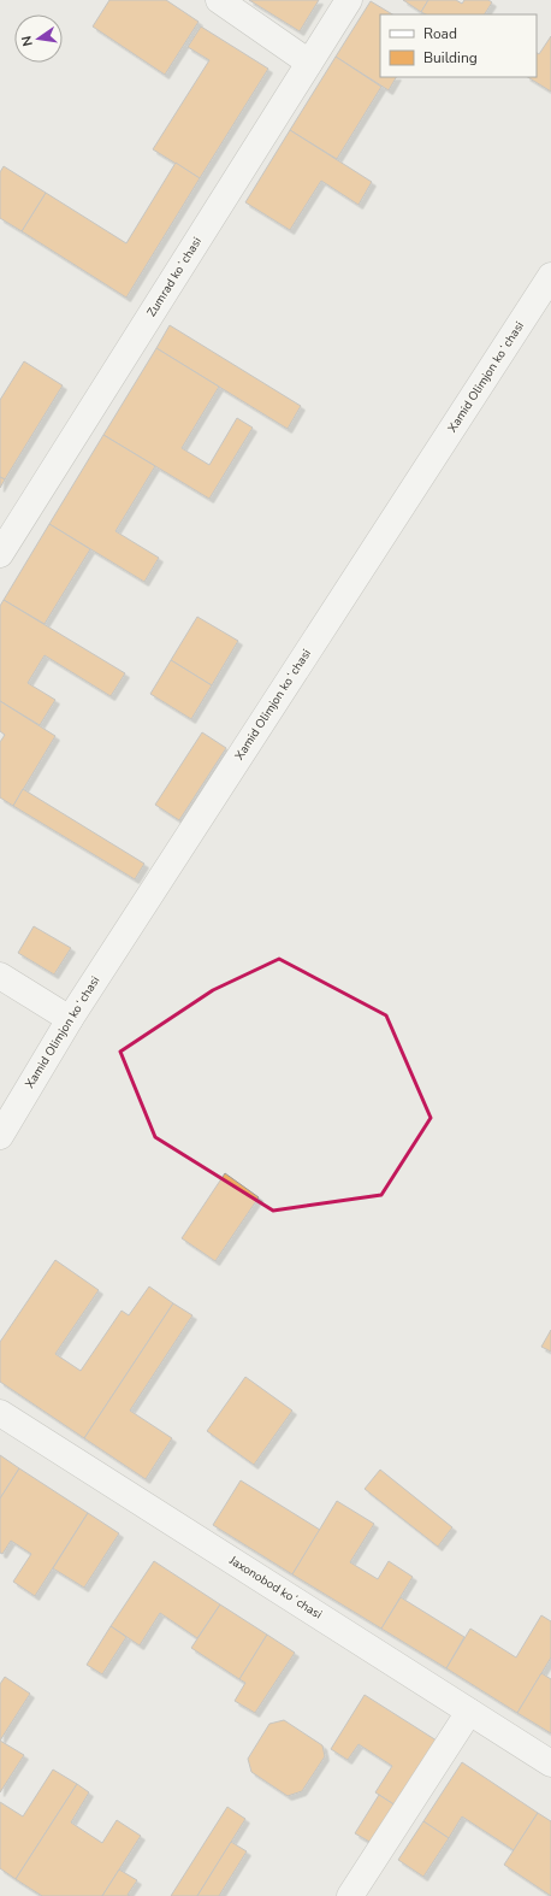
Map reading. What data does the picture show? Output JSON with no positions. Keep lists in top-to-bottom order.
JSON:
{
  "streets": {
    "street": ["Zumrad koʻchasi", "Xamid Olimjon koʻchasi", "Jaxonobod koʻchasi"]
  },
  "legend": ["Road", "Building"],
  "north": "left"
}
